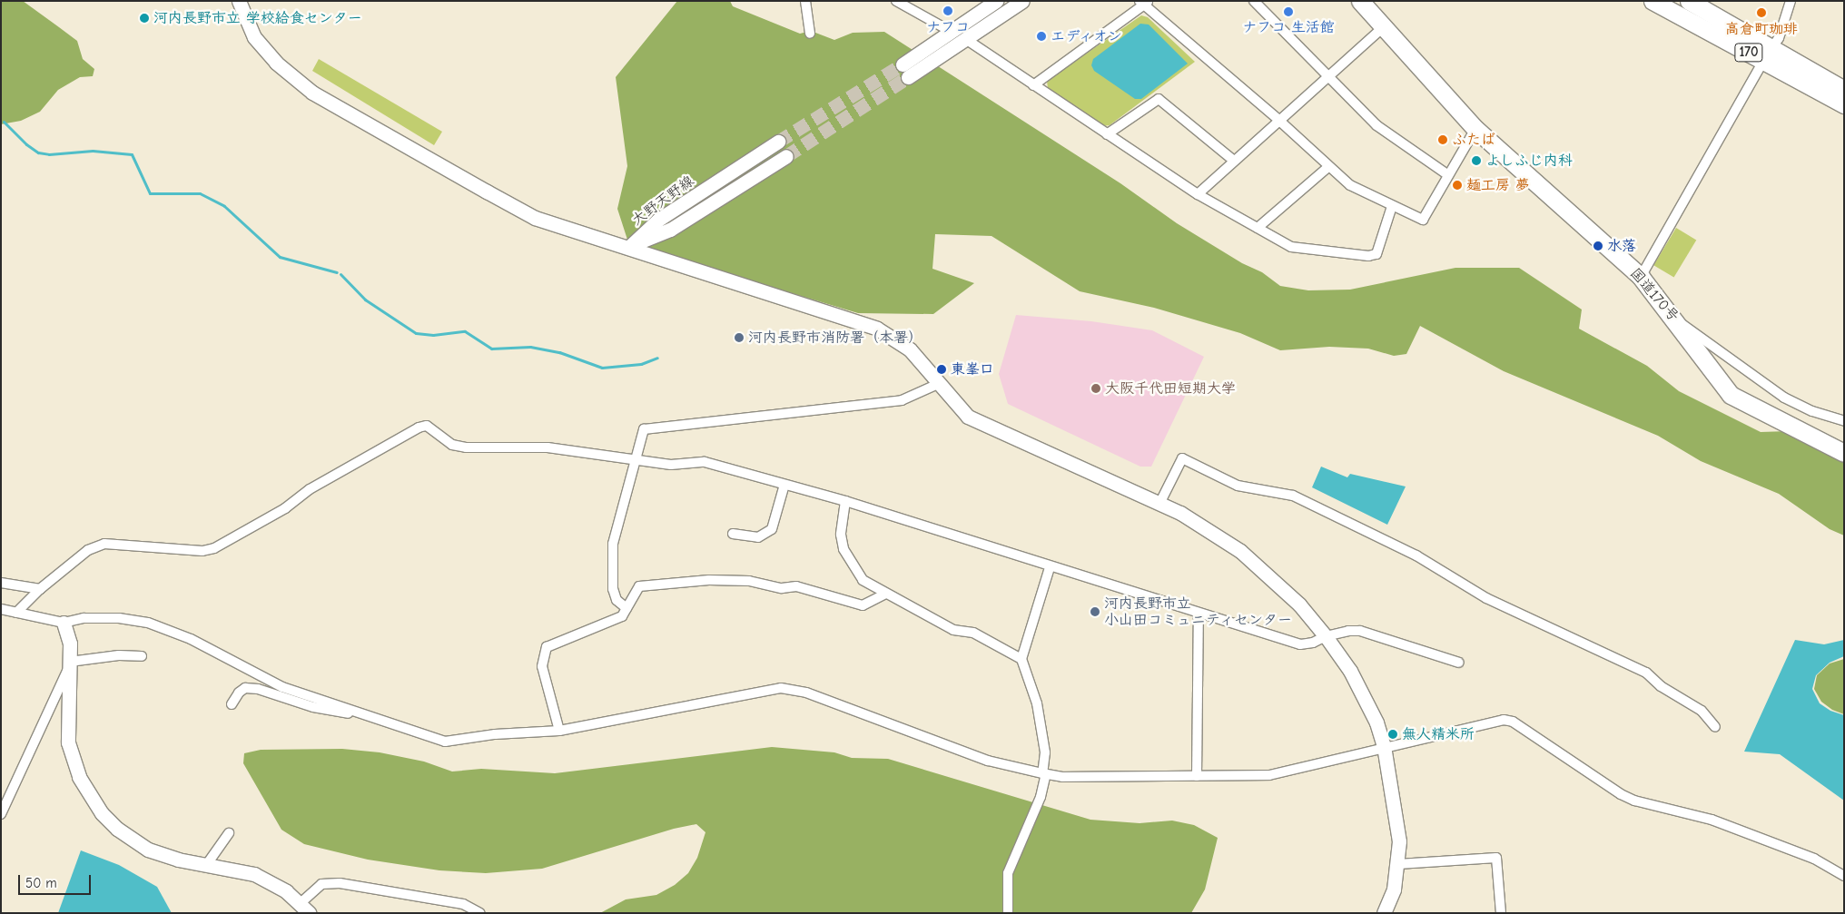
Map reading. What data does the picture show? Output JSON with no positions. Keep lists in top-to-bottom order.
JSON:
{
  "streets": {
    "highway": ["170", "国道170号"],
    "street": ["大野天野線"]
  },
  "places": [
    "ナフコ",
    "ナフコ 生活館",
    "高倉町珈琲",
    "河内長野市立 学校給食センター",
    "エディオン",
    "ふたば",
    "よしふじ内科",
    "麺工房 夢",
    "水落",
    "河内長野市消防署（本署）",
    "東峯口",
    "大阪千代田短期大学",
    "河内長野市立 小山田コミュニティセンター",
    "無人精米所"
  ],
  "scale_bar": "50 m"
}
